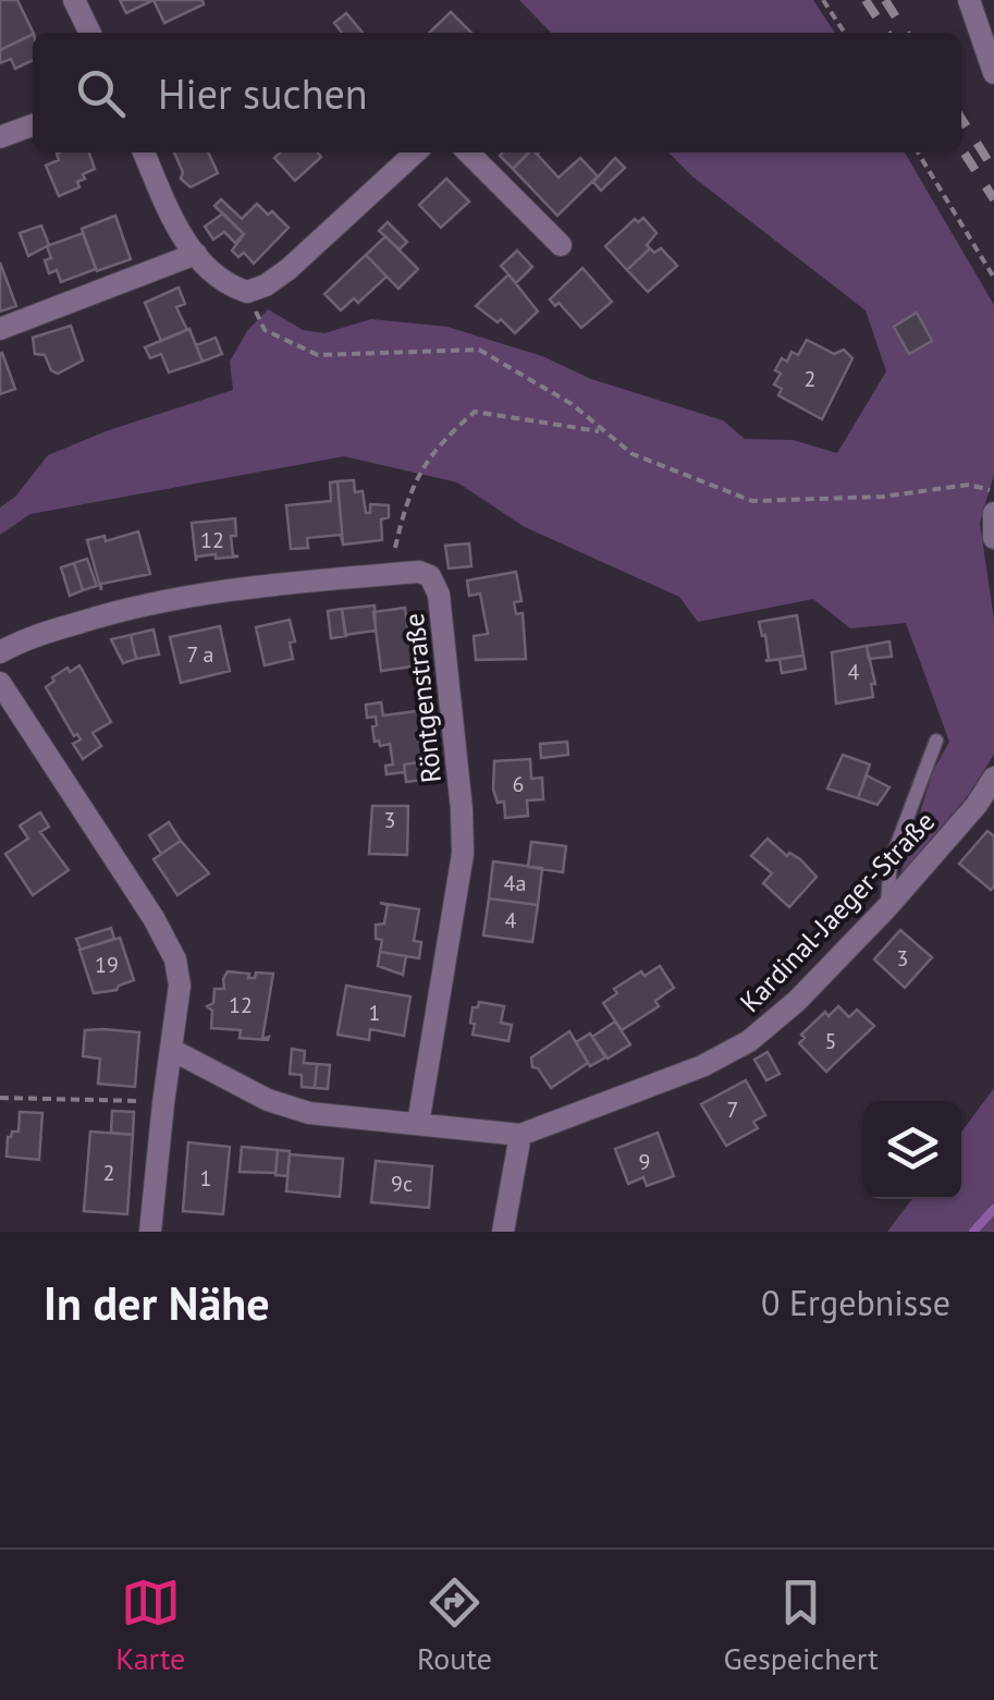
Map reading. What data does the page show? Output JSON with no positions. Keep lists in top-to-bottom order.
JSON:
{
  "streets": {
    "street": ["Röntgenstraße", "Kardinal-Jaeger-Straße"]
  },
  "crossings": [
    ["Röntgenstraße", "Kardinal-Jaeger-Straße"]
  ],
  "house_numbers": [
    "2",
    "12",
    "7 a",
    "4",
    "6",
    "3",
    "4a",
    "4",
    "3",
    "19",
    "12",
    "1",
    "5",
    "7",
    "9",
    "2",
    "1",
    "9c"
  ],
  "page": {
    "search": "Hier suchen",
    "heading": ["In der Nähe", "0 Ergebnisse"],
    "nav": ["Karte", "Route", "Gespeichert"]
  }
}
